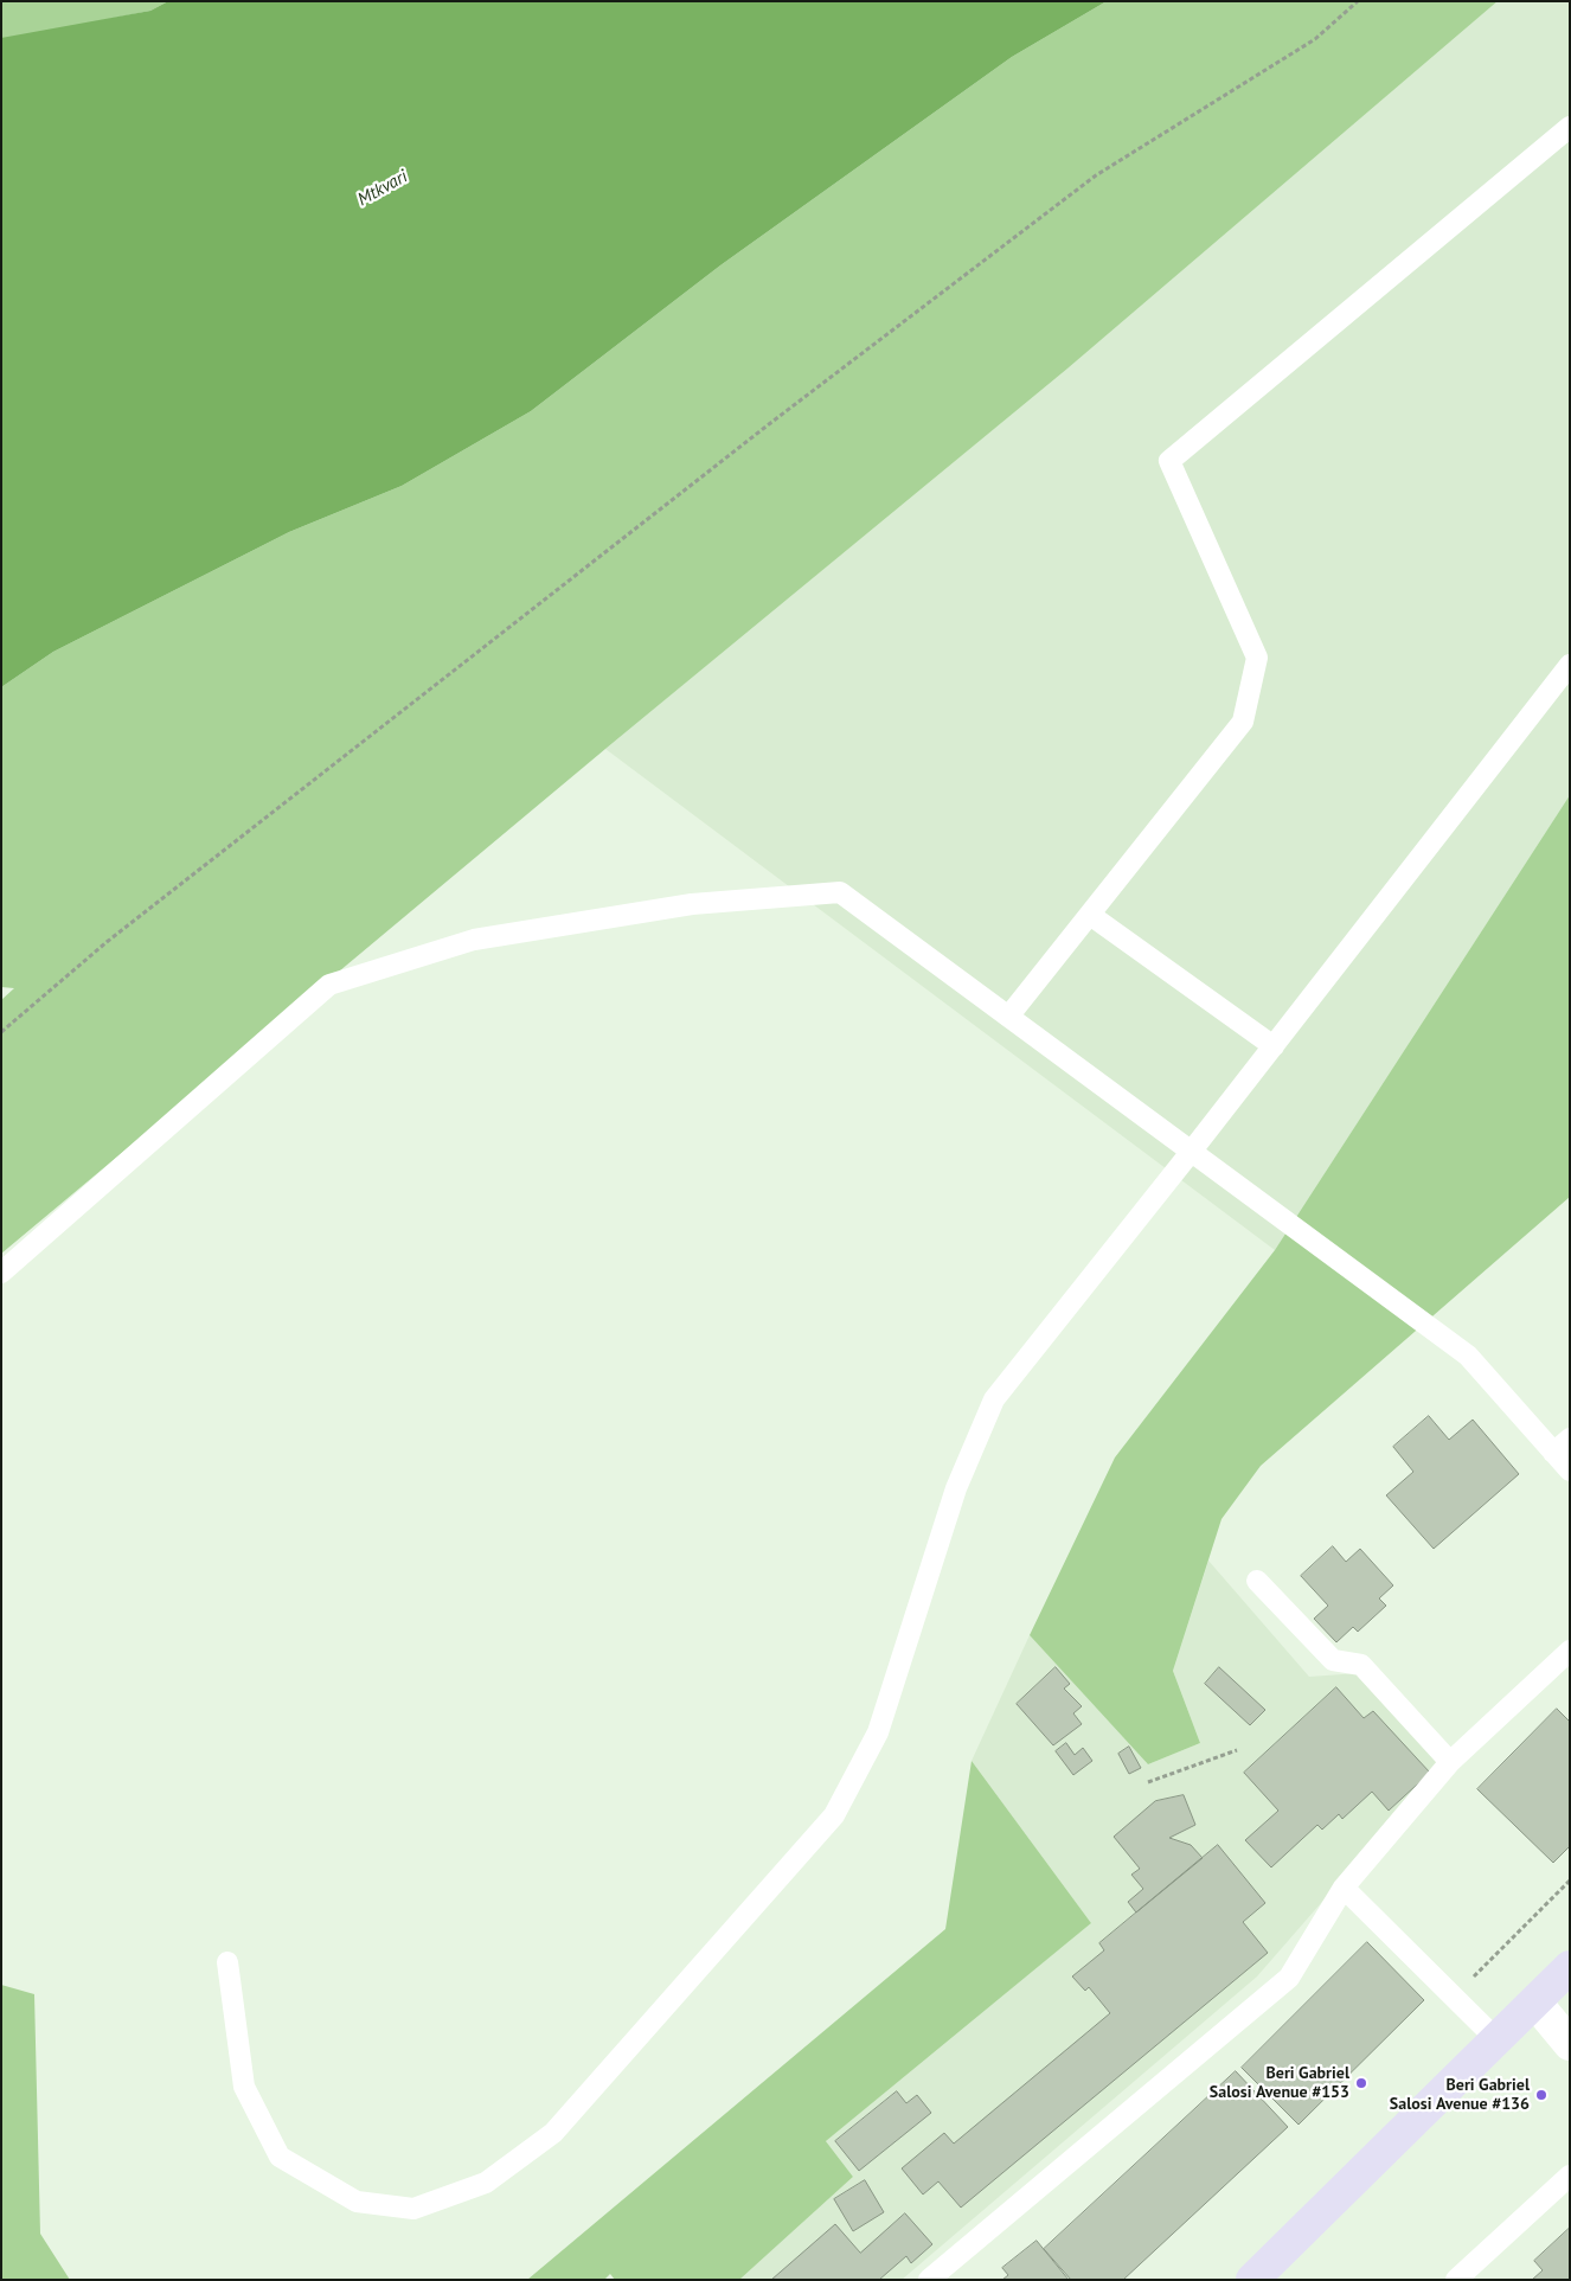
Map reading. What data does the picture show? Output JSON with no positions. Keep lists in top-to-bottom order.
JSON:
{
  "water": ["Mtkvari"],
  "places": ["Beri Gabriel Salosi Avenue #153", "Beri Gabriel Salosi Avenue #136"]
}
